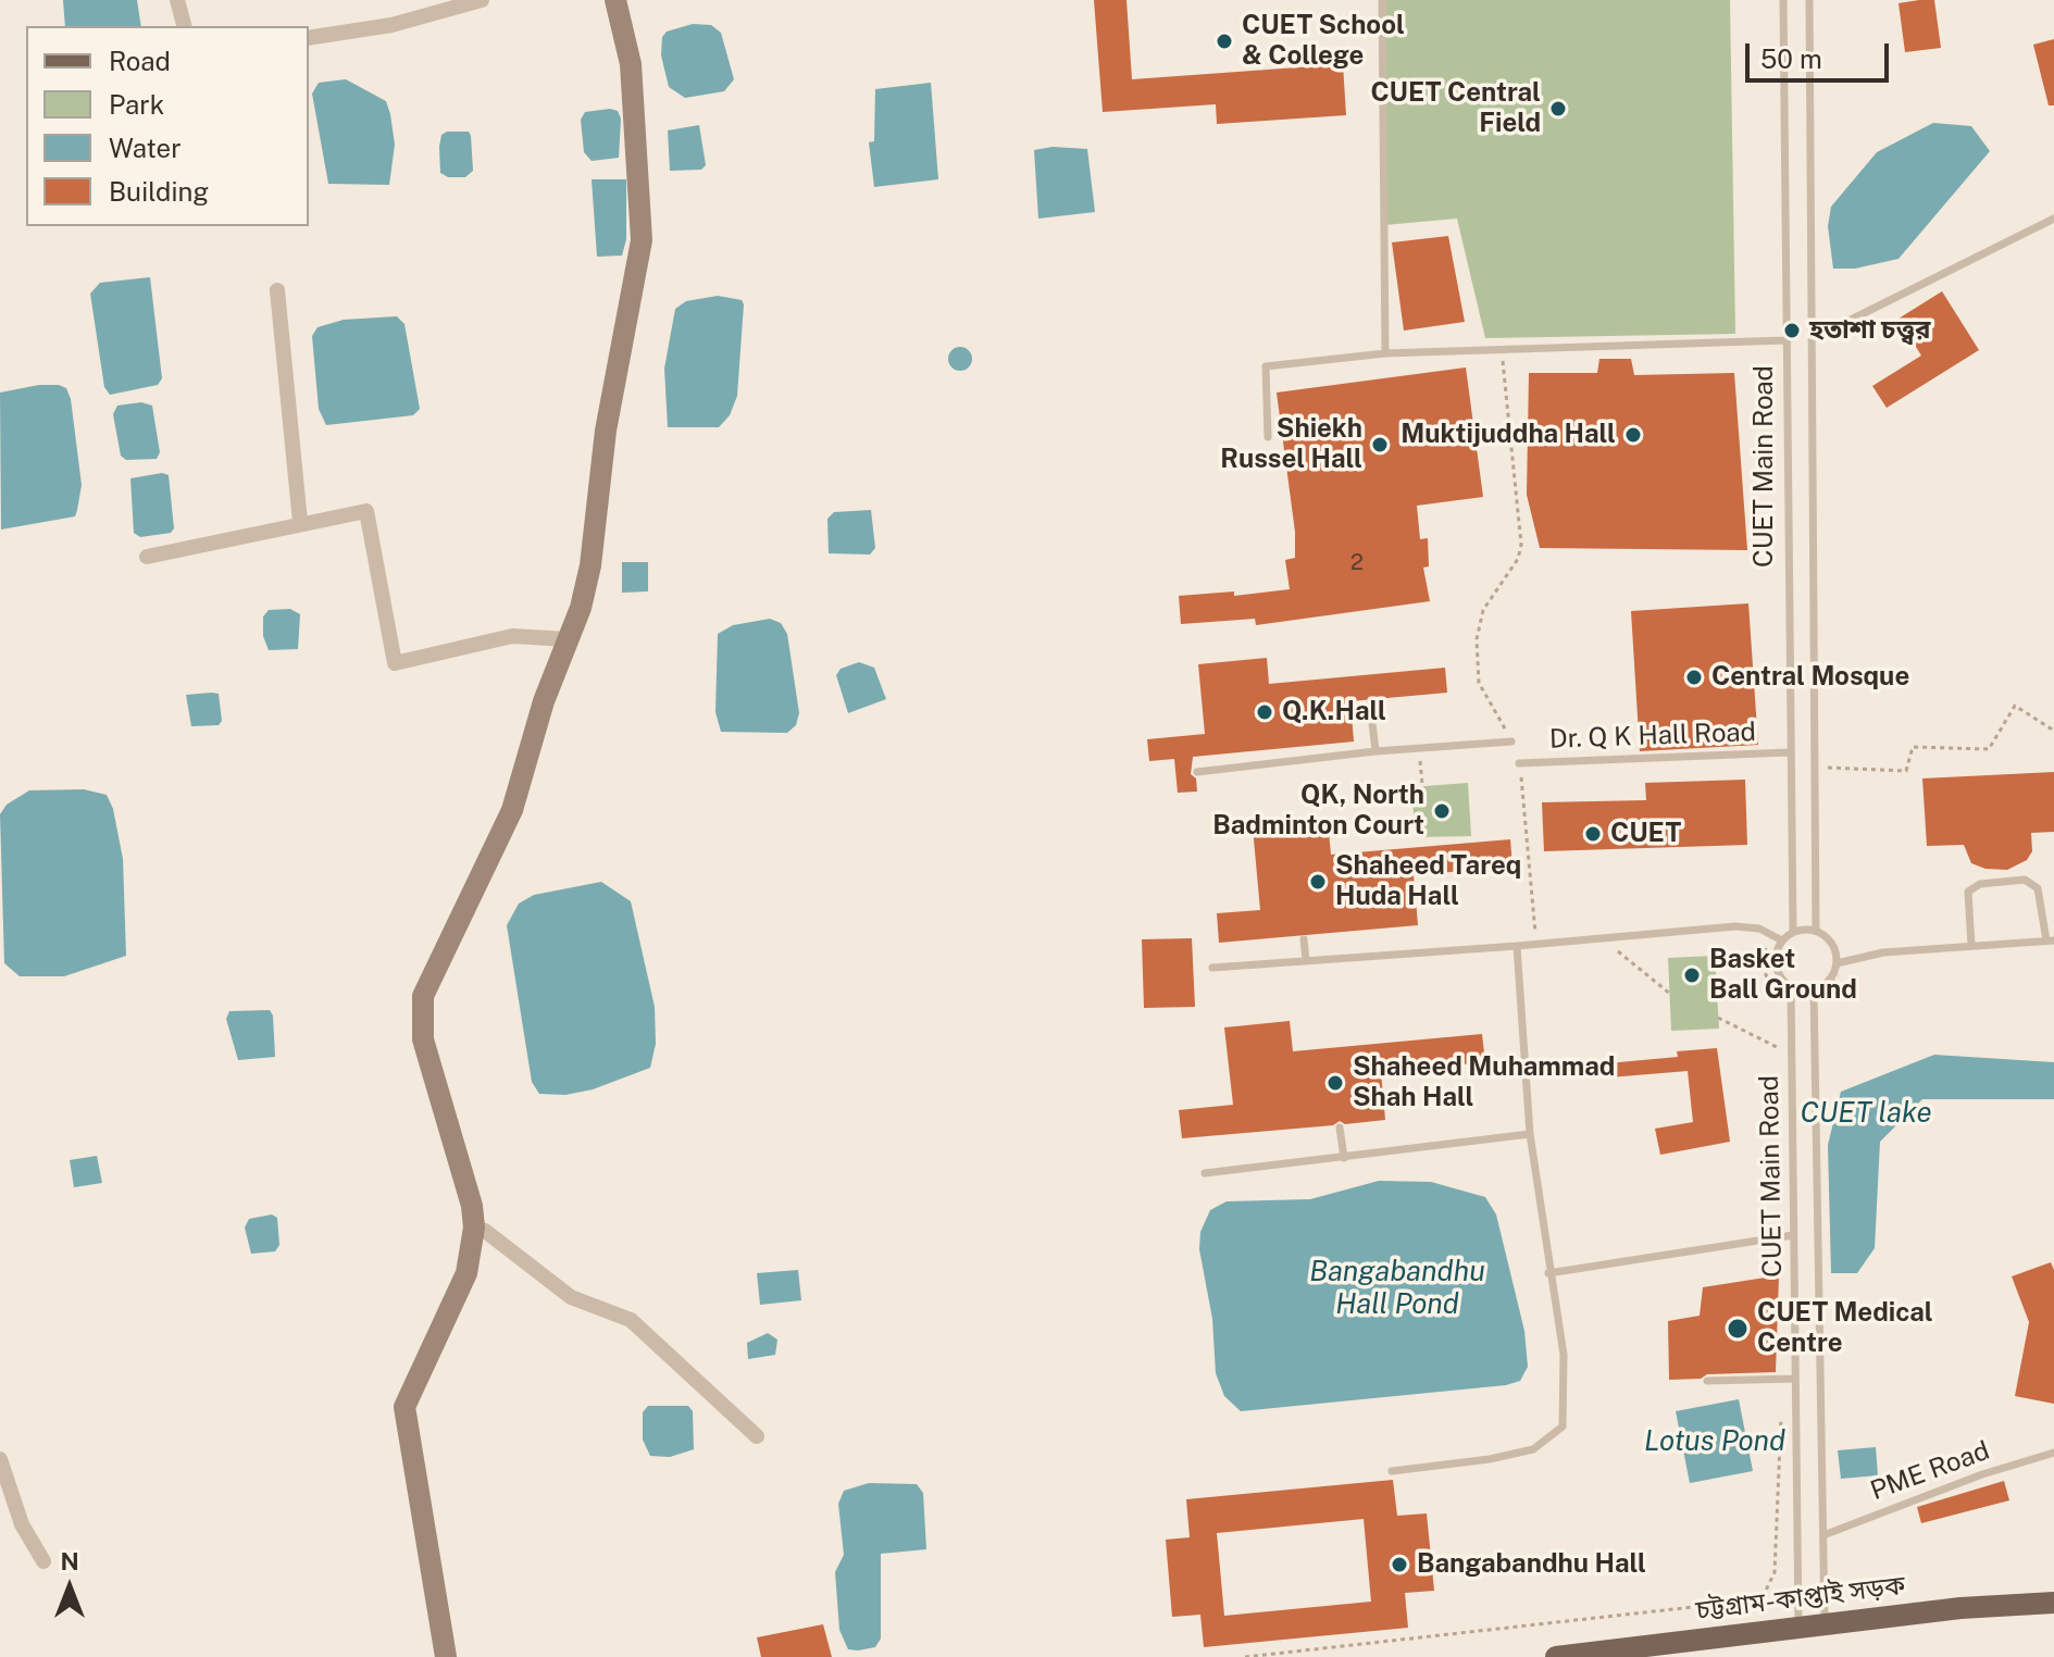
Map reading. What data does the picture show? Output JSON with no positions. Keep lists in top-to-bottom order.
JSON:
{
  "streets": {
    "main road": ["চট্টগ্রাম-কাপ্তাই সড়ক"],
    "lane": ["CUET Main Road", "Dr. Q K Hall Road", "PME Road"]
  },
  "crossings": [
    ["CUET Main Road", "Dr. Q K Hall Road"],
    ["CUET Main Road", "PME Road"],
    ["CUET Main Road", "চট্টগ্রাম-কাপ্তাই সড়ক"]
  ],
  "water": ["CUET lake", "Bangabandhu Hall Pond", "Lotus Pond"],
  "places": [
    "CUET School & College",
    "CUET Central Field",
    "হতাশা চত্ত্বর",
    "Muktijuddha Hall",
    "Shiekh Russel Hall",
    "Central Mosque",
    "Q.K.Hall",
    "QK, North Badminton Court",
    "CUET",
    "Shaheed Tareq Huda Hall",
    "Basket Ball Ground",
    "Shaheed Muhammad Shah Hall",
    "CUET Medical Centre",
    "Bangabandhu Hall"
  ],
  "house_numbers": ["2"],
  "legend": [
    "Road",
    "Park",
    "Water",
    "Building"
  ],
  "scale_bar": "50 m",
  "north": "top"
}
